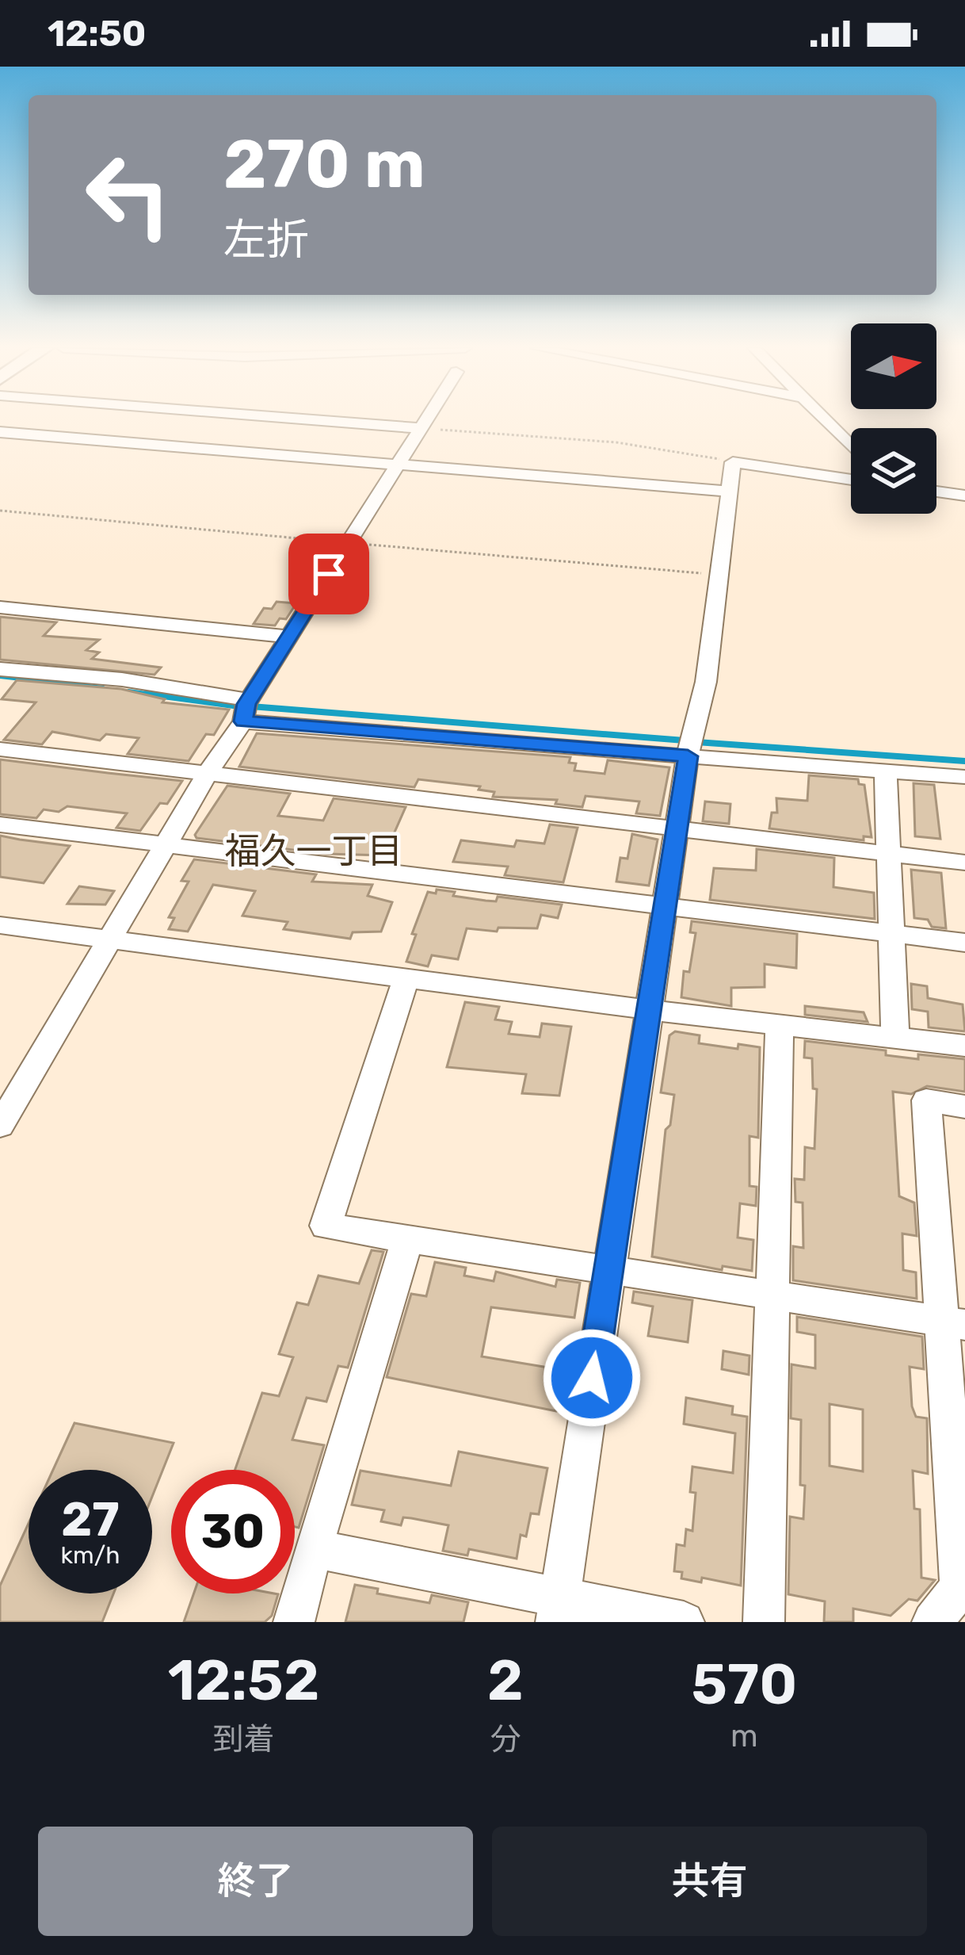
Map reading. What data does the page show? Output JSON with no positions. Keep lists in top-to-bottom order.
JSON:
{
  "districts": ["福久一丁目"],
  "north": "right",
  "page": {
    "status": "12:50",
    "turn": ["270 m", "左折"],
    "speed": "27 km/h",
    "limit": "30",
    "eta": [
      "12:52",
      "到着",
      "2",
      "分",
      "570",
      "m"
    ],
    "buttons": ["終了", "共有"]
  }
}
